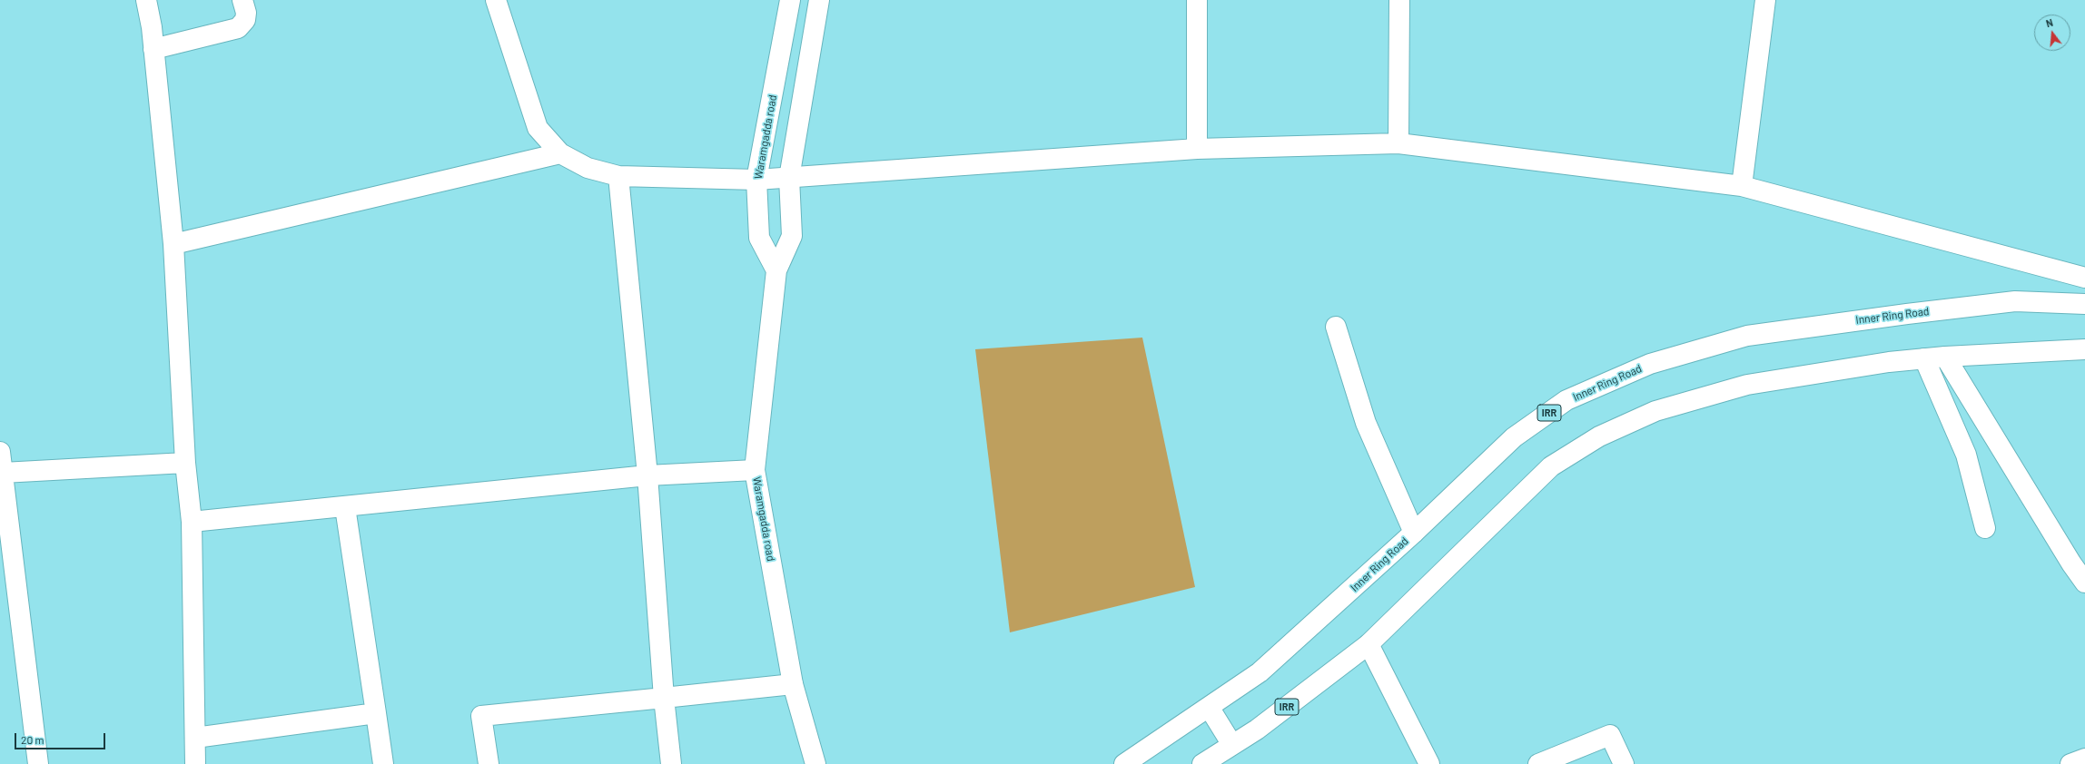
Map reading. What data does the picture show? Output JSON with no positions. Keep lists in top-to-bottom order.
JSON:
{
  "streets": {
    "main road": ["Waramgadda road", "Inner Ring Road", "IRR"]
  },
  "scale_bar": "20 m",
  "north": "top"
}
